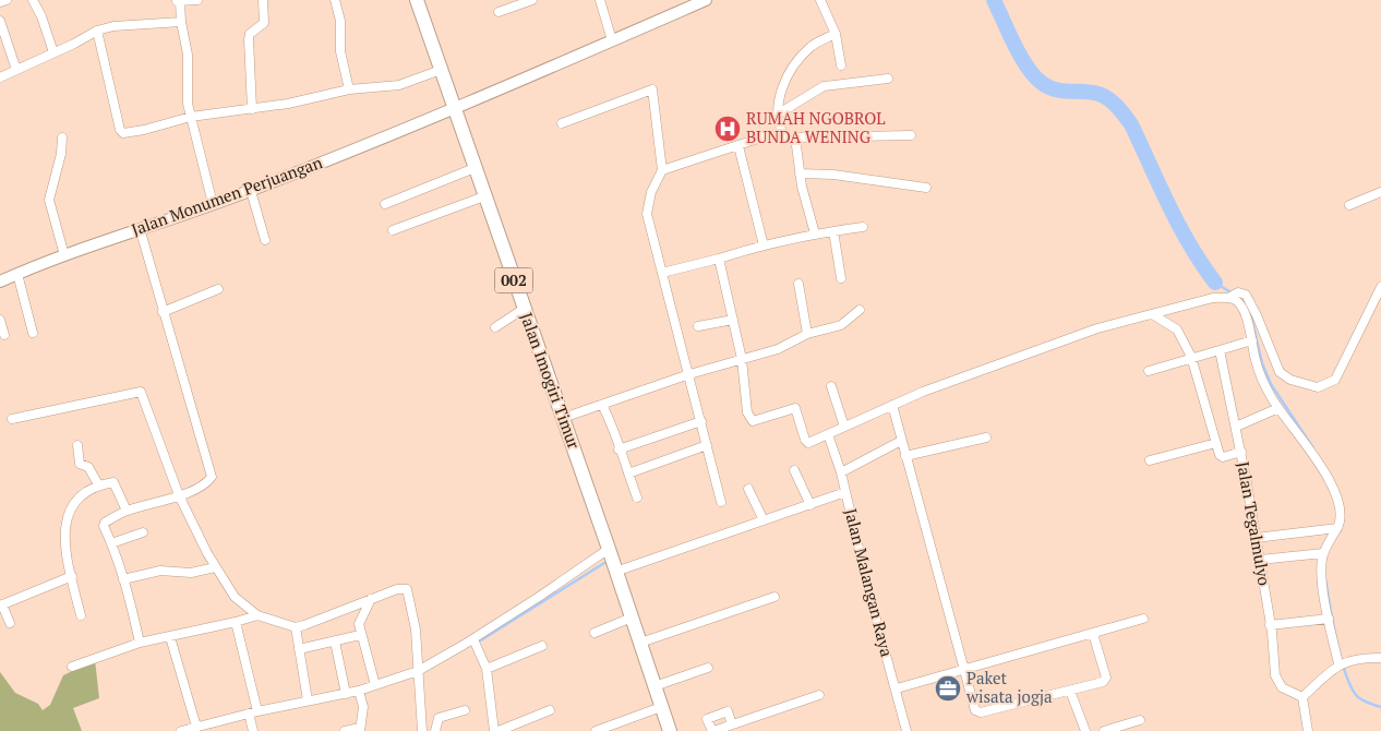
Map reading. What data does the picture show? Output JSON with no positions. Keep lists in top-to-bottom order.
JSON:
{
  "streets": {
    "main road": ["002", "Jalan Imogiri Timur"],
    "street": ["Jalan Monumen Perjuangan", "Jalan Tegalmulyo", "Jalan Malangan Raya"]
  },
  "crossings": [
    ["Jalan Monumen Perjuangan", "Jalan Imogiri Timur"]
  ],
  "places": {
    "hospital": ["RUMAH NGOBROL BUNDA WENING"],
    "office": ["Paket wisata jogja"]
  }
}
